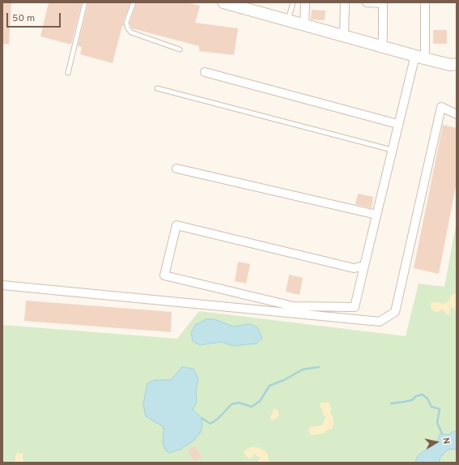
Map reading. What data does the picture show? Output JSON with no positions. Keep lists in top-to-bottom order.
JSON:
{
  "scale_bar": "50 m",
  "north": "right"
}
